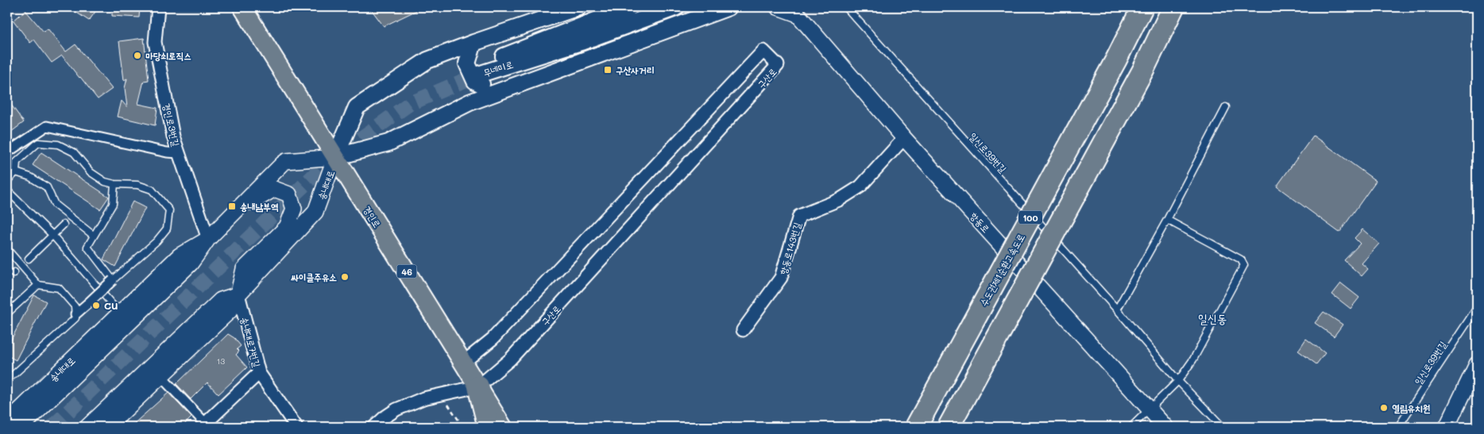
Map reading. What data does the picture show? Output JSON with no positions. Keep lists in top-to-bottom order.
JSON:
{
  "streets": {
    "highway": ["100", "수도권제1순환고속도로"],
    "main road": ["무네미로", "경인로", "46"],
    "street": [
      "구산로",
      "경인로3번길",
      "송내대로",
      "항동로",
      "항동로143번길",
      "송내대로7번길"
    ],
    "lane": ["일신로39번길"]
  },
  "crossings": [
    ["구산로", "경인로"],
    ["경인로3번길", "송내대로"],
    ["송내대로", "경인로"],
    ["송내대로", "송내대로7번길"],
    ["항동로", "항동로143번길"]
  ],
  "districts": ["일신동"],
  "places": {
    "other": [
      "마당쇠로직스",
      "싸이클주유소",
      "CU",
      "열림유치원"
    ],
    "transit": ["구산사거리", "송내남부역"]
  },
  "house_numbers": ["13"]
}
